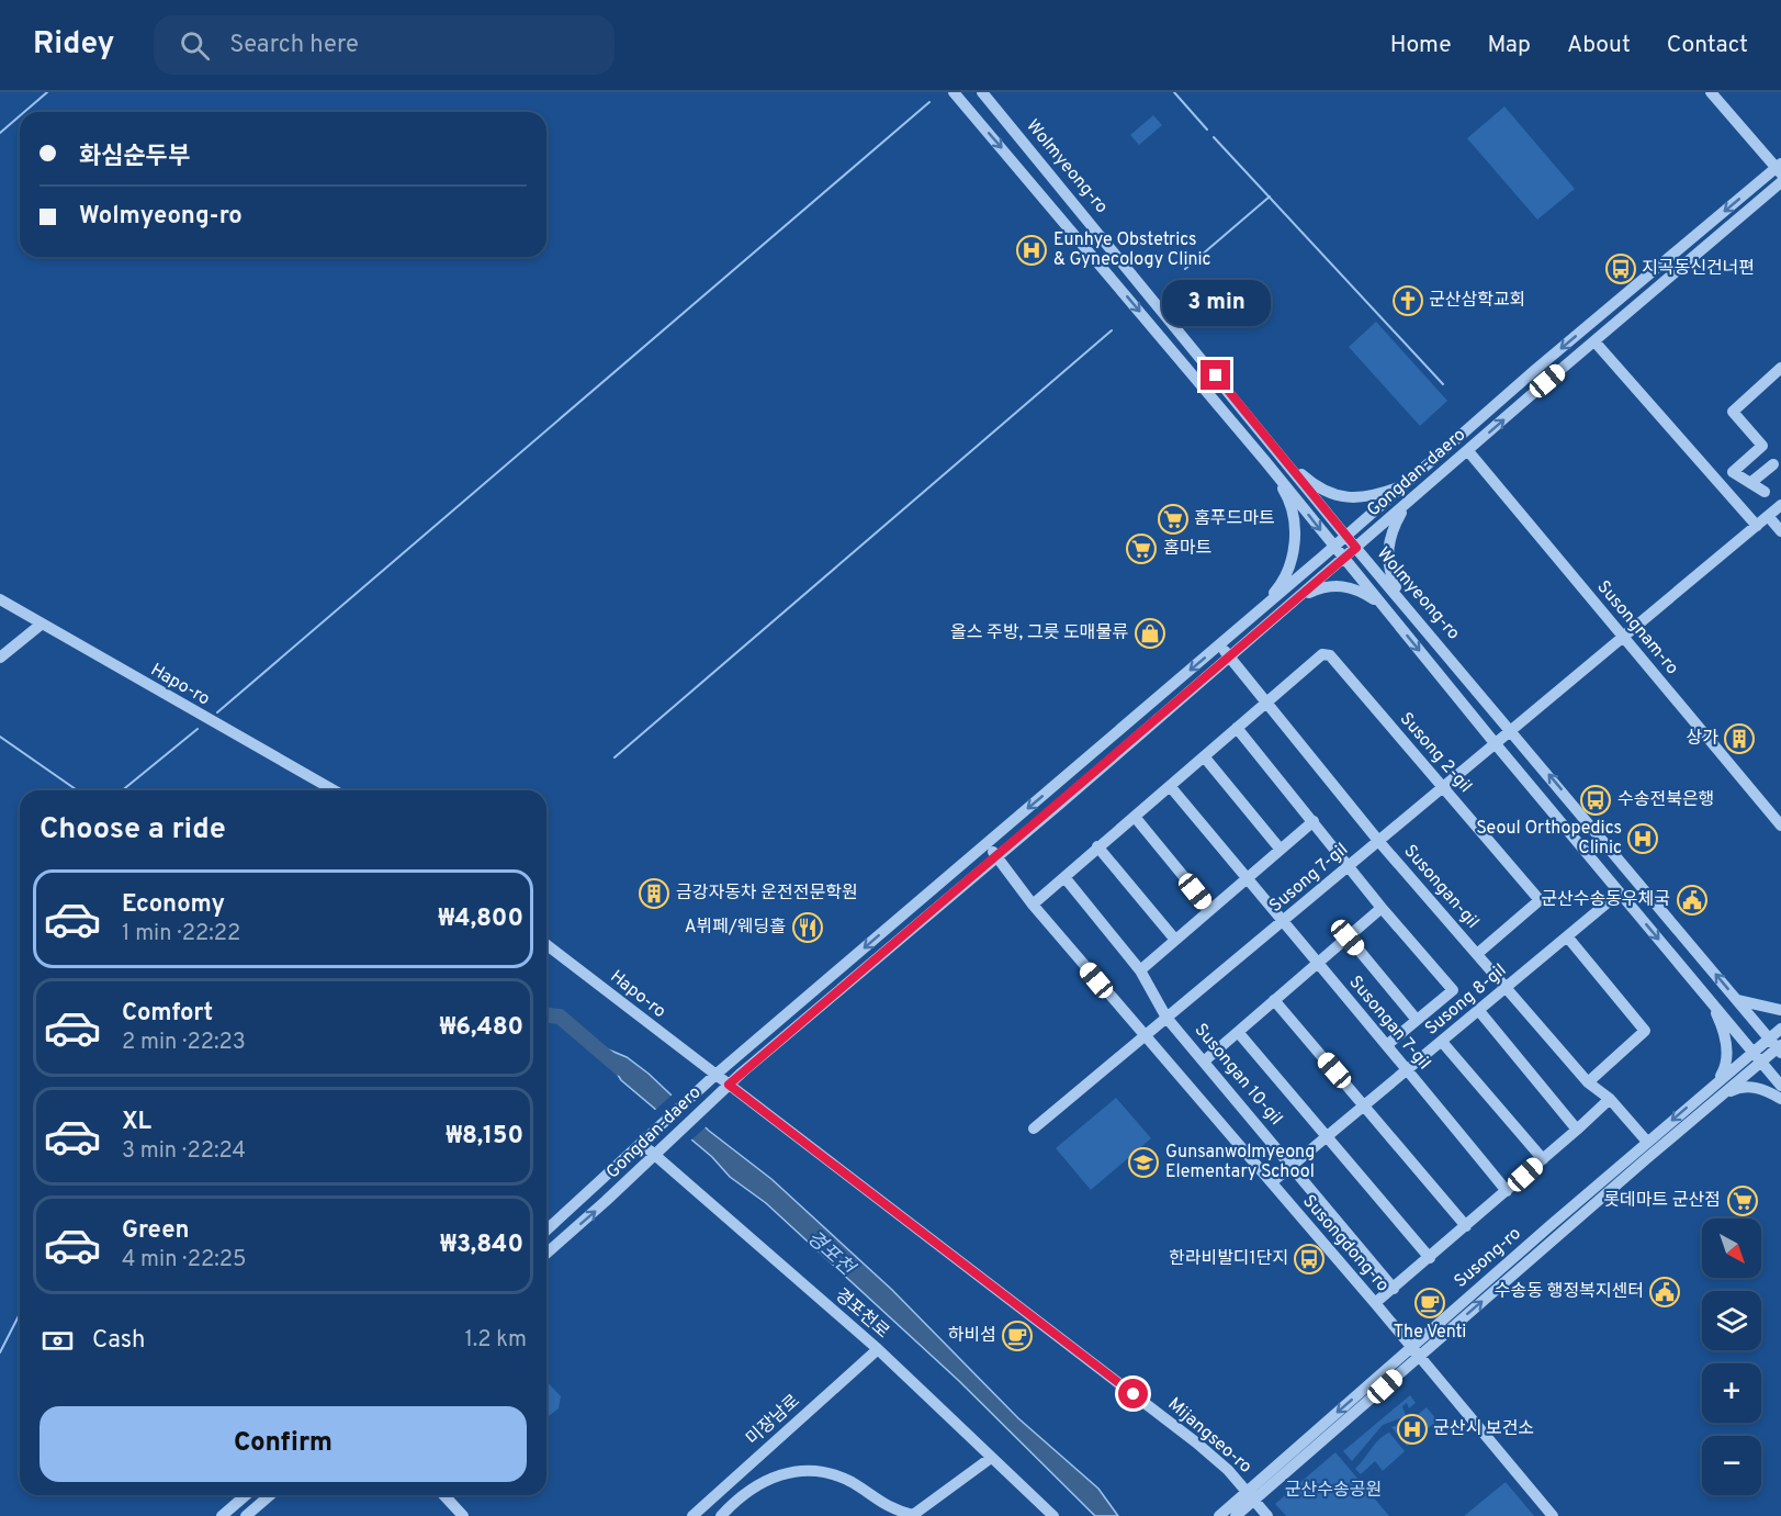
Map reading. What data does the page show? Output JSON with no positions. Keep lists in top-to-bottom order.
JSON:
{
  "streets": {
    "street": [
      "Wolmyeong-ro",
      "Gongdan-daero",
      "Susongnam-ro",
      "Hapo-ro",
      "Susong 2-gil",
      "Susong 7-gil",
      "Susongan-gil",
      "Susong 8-gil",
      "Susongan 7-gil",
      "Susongan 10-gil",
      "Susongdong-ro",
      "Susong-ro",
      "경포천로",
      "미장남로",
      "Mijangseo-ro"
    ]
  },
  "crossings": [
    ["Wolmyeong-ro", "Gongdan-daero"],
    ["Wolmyeong-ro", "Susong 7-gil"],
    ["Wolmyeong-ro", "Susong 8-gil"],
    ["Wolmyeong-ro", "Susong-ro"],
    ["Gongdan-daero", "Susongnam-ro"],
    ["Gongdan-daero", "Hapo-ro"],
    ["Gongdan-daero", "Susongan-gil"],
    ["Gongdan-daero", "Susongdong-ro"],
    ["Gongdan-daero", "경포천로"],
    ["Gongdan-daero", "Mijangseo-ro"],
    ["Susongnam-ro", "Susong 7-gil"],
    ["Hapo-ro", "Mijangseo-ro"],
    ["Susong 2-gil", "Susong 7-gil"],
    ["Susong 2-gil", "Susongan-gil"],
    ["Susong 2-gil", "Susongan 7-gil"],
    ["Susong 2-gil", "Susongan 10-gil"],
    ["Susong 2-gil", "Susongdong-ro"],
    ["Susong 7-gil", "Susongan-gil"],
    ["Susong 7-gil", "Susongan 7-gil"],
    ["Susong 7-gil", "Susongan 10-gil"],
    ["Susong 7-gil", "Susongdong-ro"],
    ["Susongan-gil", "Susong 8-gil"],
    ["Susongan-gil", "Susong-ro"],
    ["Susong 8-gil", "Susongan 7-gil"],
    ["Susong 8-gil", "Susongan 10-gil"],
    ["Susong 8-gil", "Susongdong-ro"],
    ["Susongdong-ro", "Susong-ro"],
    ["Susong-ro", "Mijangseo-ro"],
    ["경포천로", "미장남로"]
  ],
  "water": ["경포천"],
  "parks": ["군산수송공원"],
  "places": {
    "hospital": ["Eunhye Obstetrics & Gynecology Clinic", "Seoul Orthopedics Clinic", "군산시 보건소"],
    "bus stop": ["지곡동신건너편", "수송전북은행", "한라비발디1단지"],
    "church": ["군산삼학교회"],
    "supermarket": ["홈푸드마트", "홈마트", "롯데마트 군산점"],
    "shop": ["올스 주방, 그릇 도매물류"],
    "building": ["상가", "금강자동차 운전전문학원"],
    "public building": ["군산수송동우체국", "수송동 행정복지센터"],
    "restaurant": ["A뷔페/웨딩홀"],
    "school or university": ["Gunsanwolmyeong Elementary School"],
    "cafe": ["The Venti", "하비섬"]
  },
  "north": "bottom right",
  "page": {
    "header": "Ridey",
    "search": "Search here",
    "nav": [
      "Home",
      "Map",
      "About",
      "Contact"
    ],
    "banner": ["화심순두부", "Wolmyeong-ro"],
    "bubble": "3 min",
    "heading": "Choose a ride",
    "list": [
      {
        "name": "Economy",
        "note": "1 min · 22:22",
        "value": "₩4,800"
      },
      {
        "name": "Comfort",
        "note": "2 min · 22:23",
        "value": "₩6,480"
      },
      {
        "name": "XL",
        "note": "3 min · 22:24",
        "value": "₩8,150"
      },
      {
        "name": "Green",
        "note": "4 min · 22:25",
        "value": "₩3,840"
      }
    ],
    "map_buttons": ["+", "−"],
    "pay": ["Cash", "1.2 km"],
    "buttons": "Confirm"
  }
}
